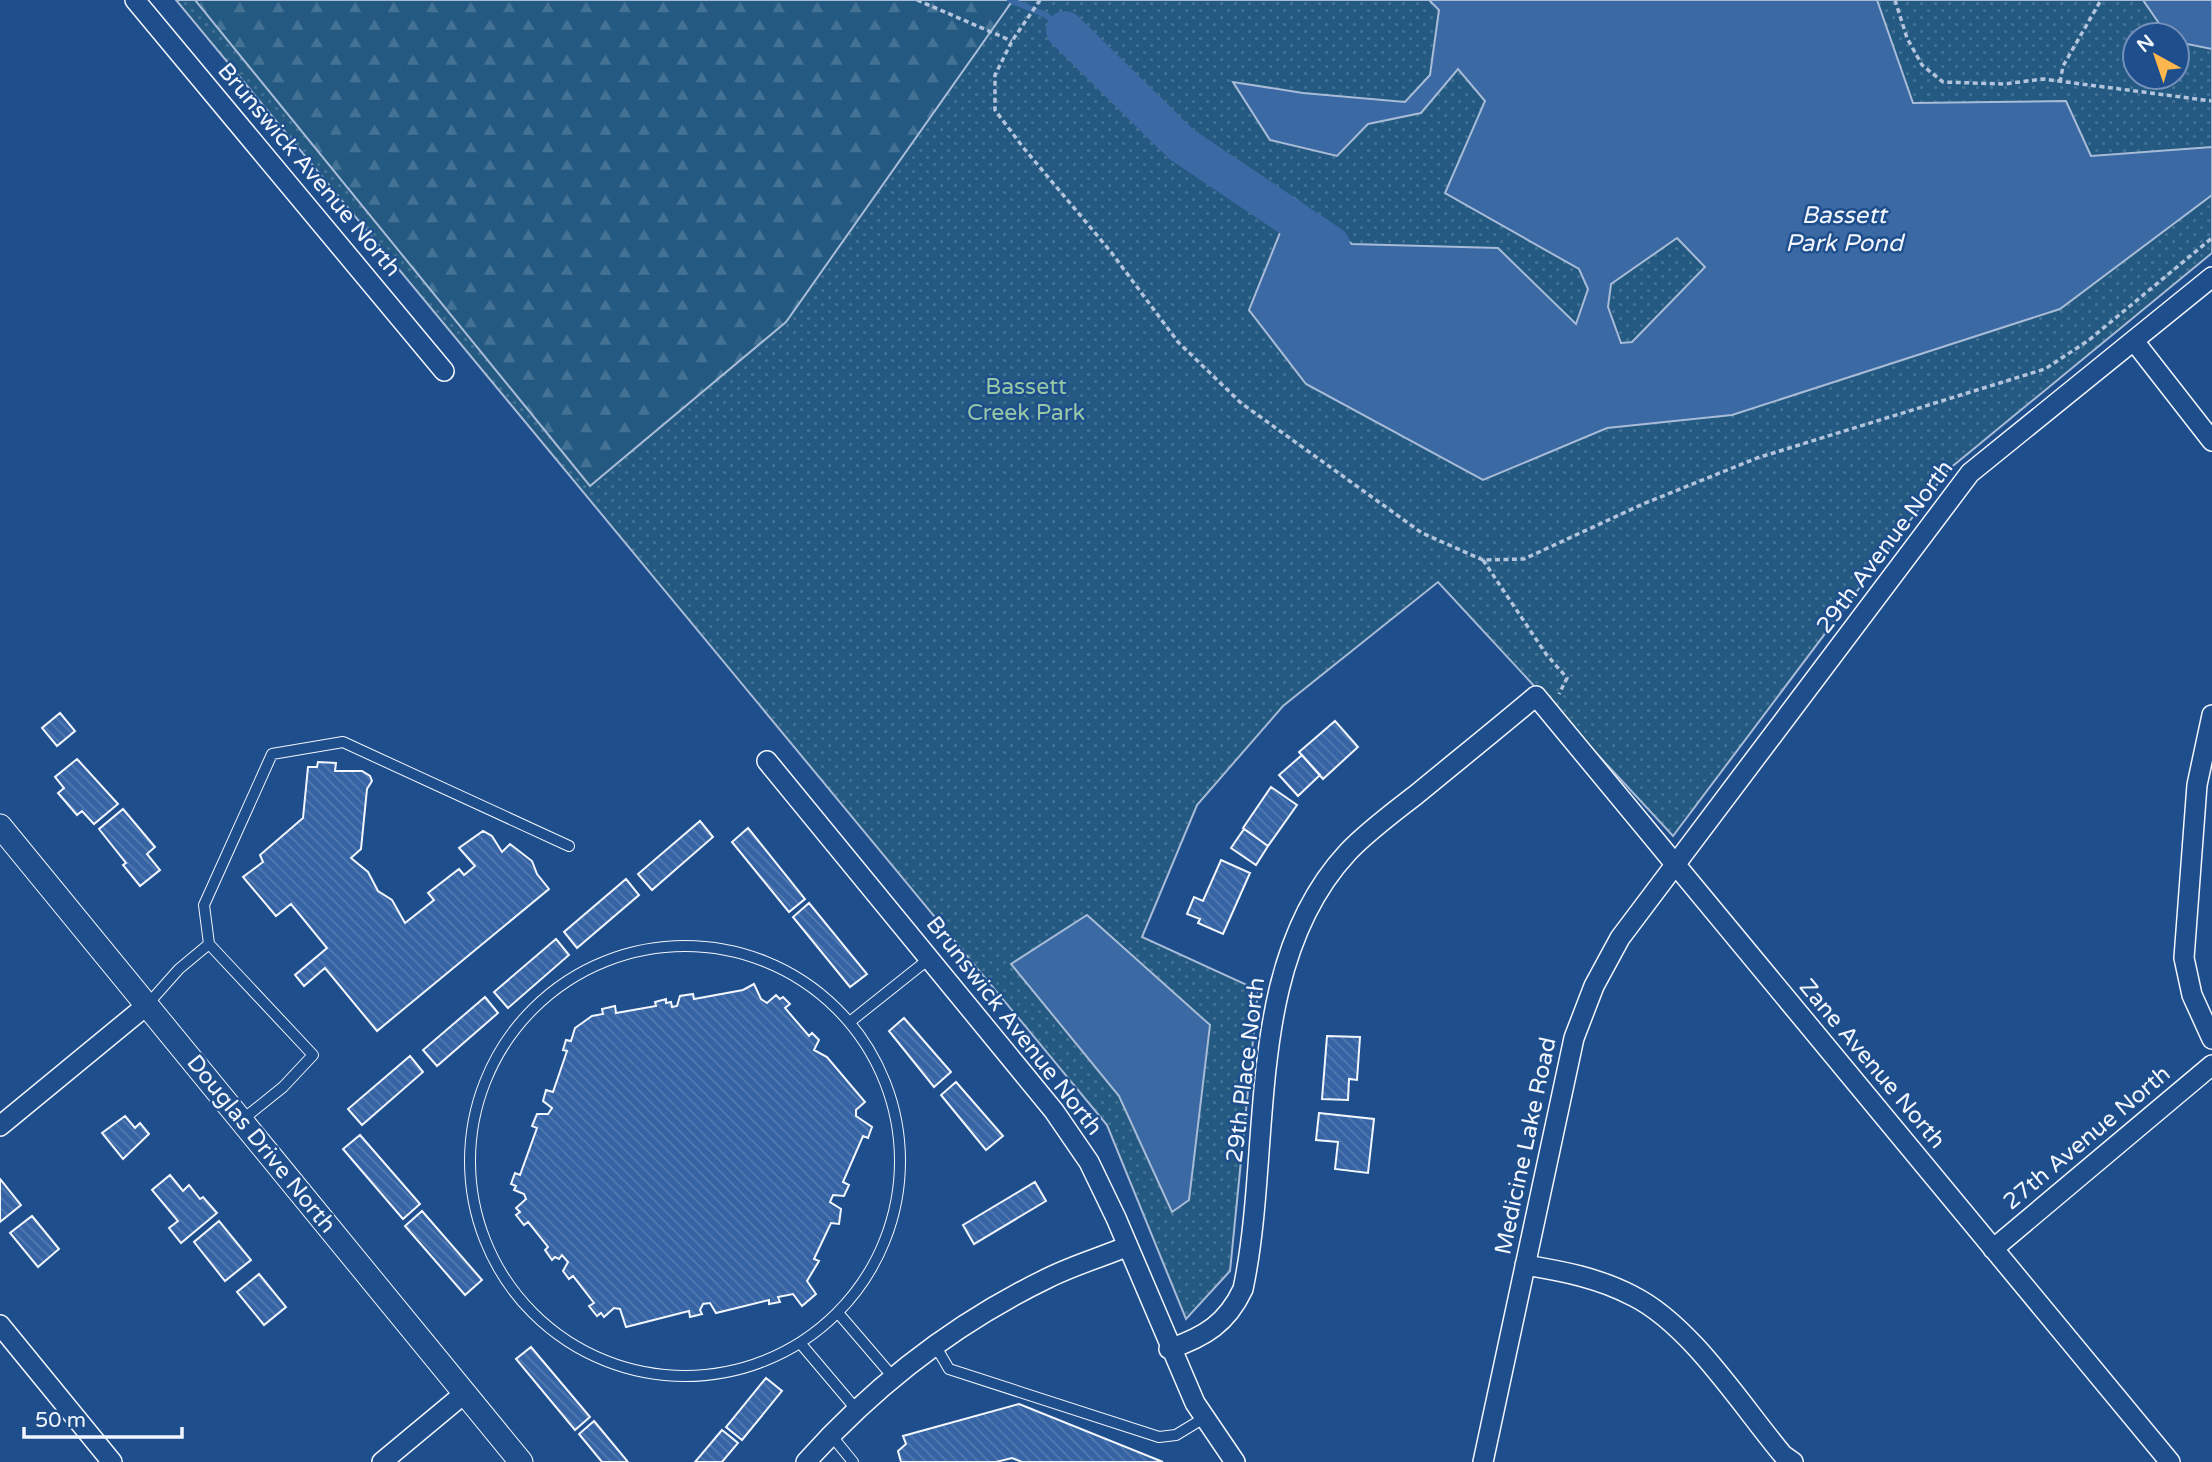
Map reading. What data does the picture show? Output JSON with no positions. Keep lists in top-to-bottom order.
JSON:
{
  "streets": {
    "street": [
      "Brunswick Avenue North",
      "29th Avenue North",
      "Zane Avenue North",
      "29th Place North",
      "27th Avenue North",
      "Douglas Drive North",
      "Medicine Lake Road"
    ]
  },
  "crossings": [
    ["Brunswick Avenue North", "29th Place North"],
    ["29th Avenue North", "Zane Avenue North"],
    ["29th Avenue North", "Medicine Lake Road"],
    ["Zane Avenue North", "29th Place North"],
    ["Zane Avenue North", "27th Avenue North"],
    ["Zane Avenue North", "Medicine Lake Road"]
  ],
  "water": ["Bassett Park Pond"],
  "parks": ["Bassett Creek Park"],
  "scale_bar": "50 m",
  "north": "top left"
}
